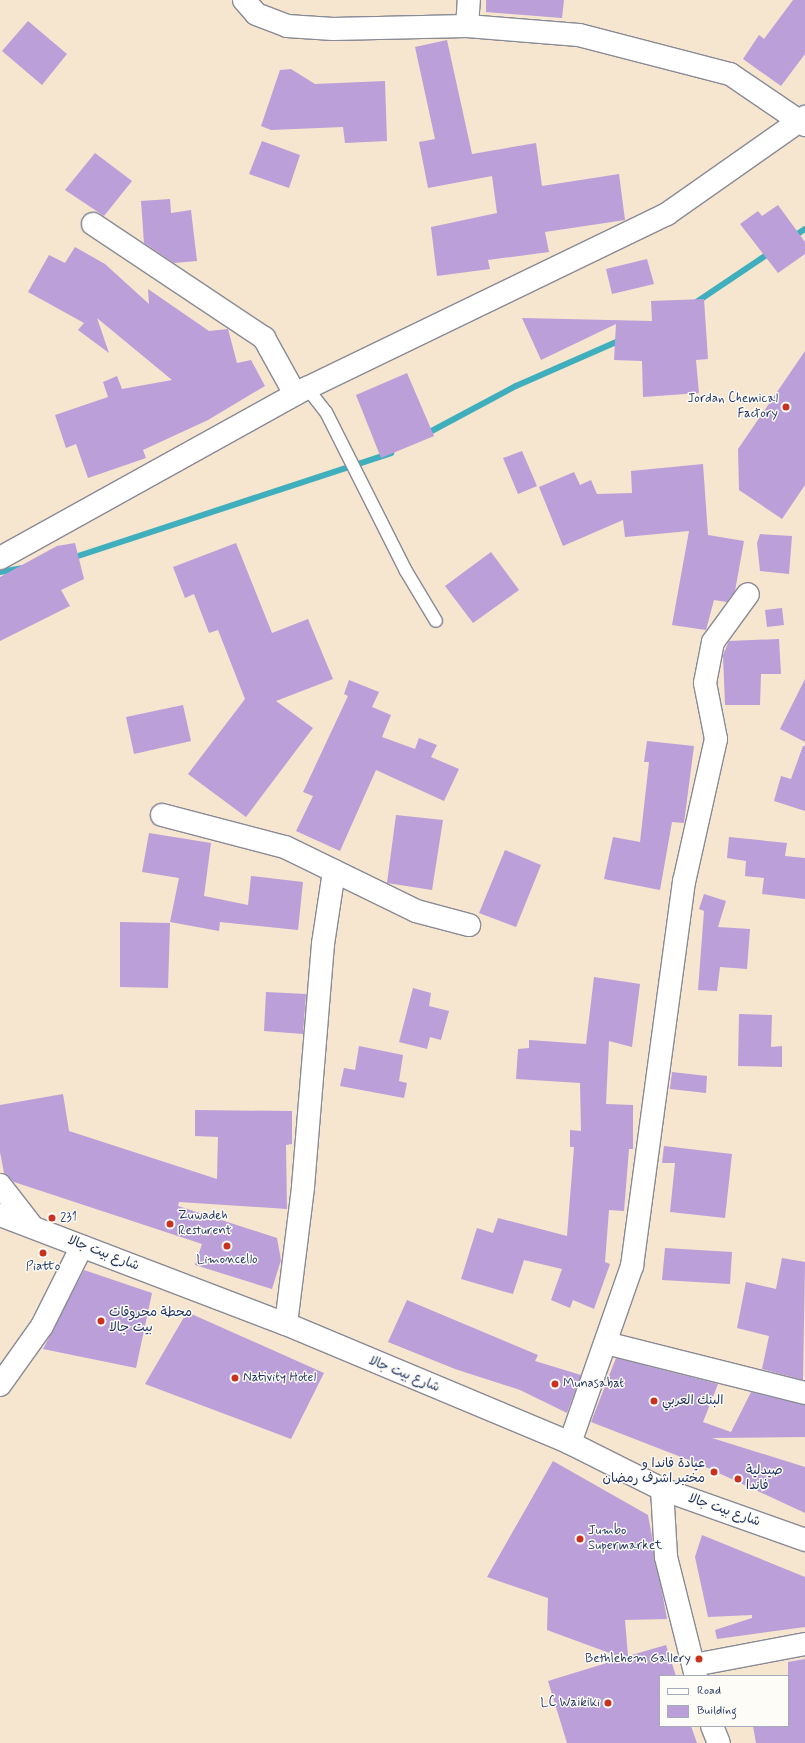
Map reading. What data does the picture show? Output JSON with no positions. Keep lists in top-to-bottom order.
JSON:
{
  "streets": {
    "street": ["شارع بيت جالا"]
  },
  "places": [
    "Jordan Chemical Factory",
    "231",
    "Zuwadeh Resturent",
    "Limoncello",
    "Piatto",
    "محطة محروقات بيت جالا",
    "Nativity Hotel",
    "Munasabat",
    "البنك العربي",
    "عيادة فاندا و مختبر اشرف رمضان",
    "صيدلية فاندا",
    "Jumbo Supermarket",
    "Bethlehem Gallery",
    "LC Waikiki"
  ],
  "legend": ["Road", "Building"]
}
